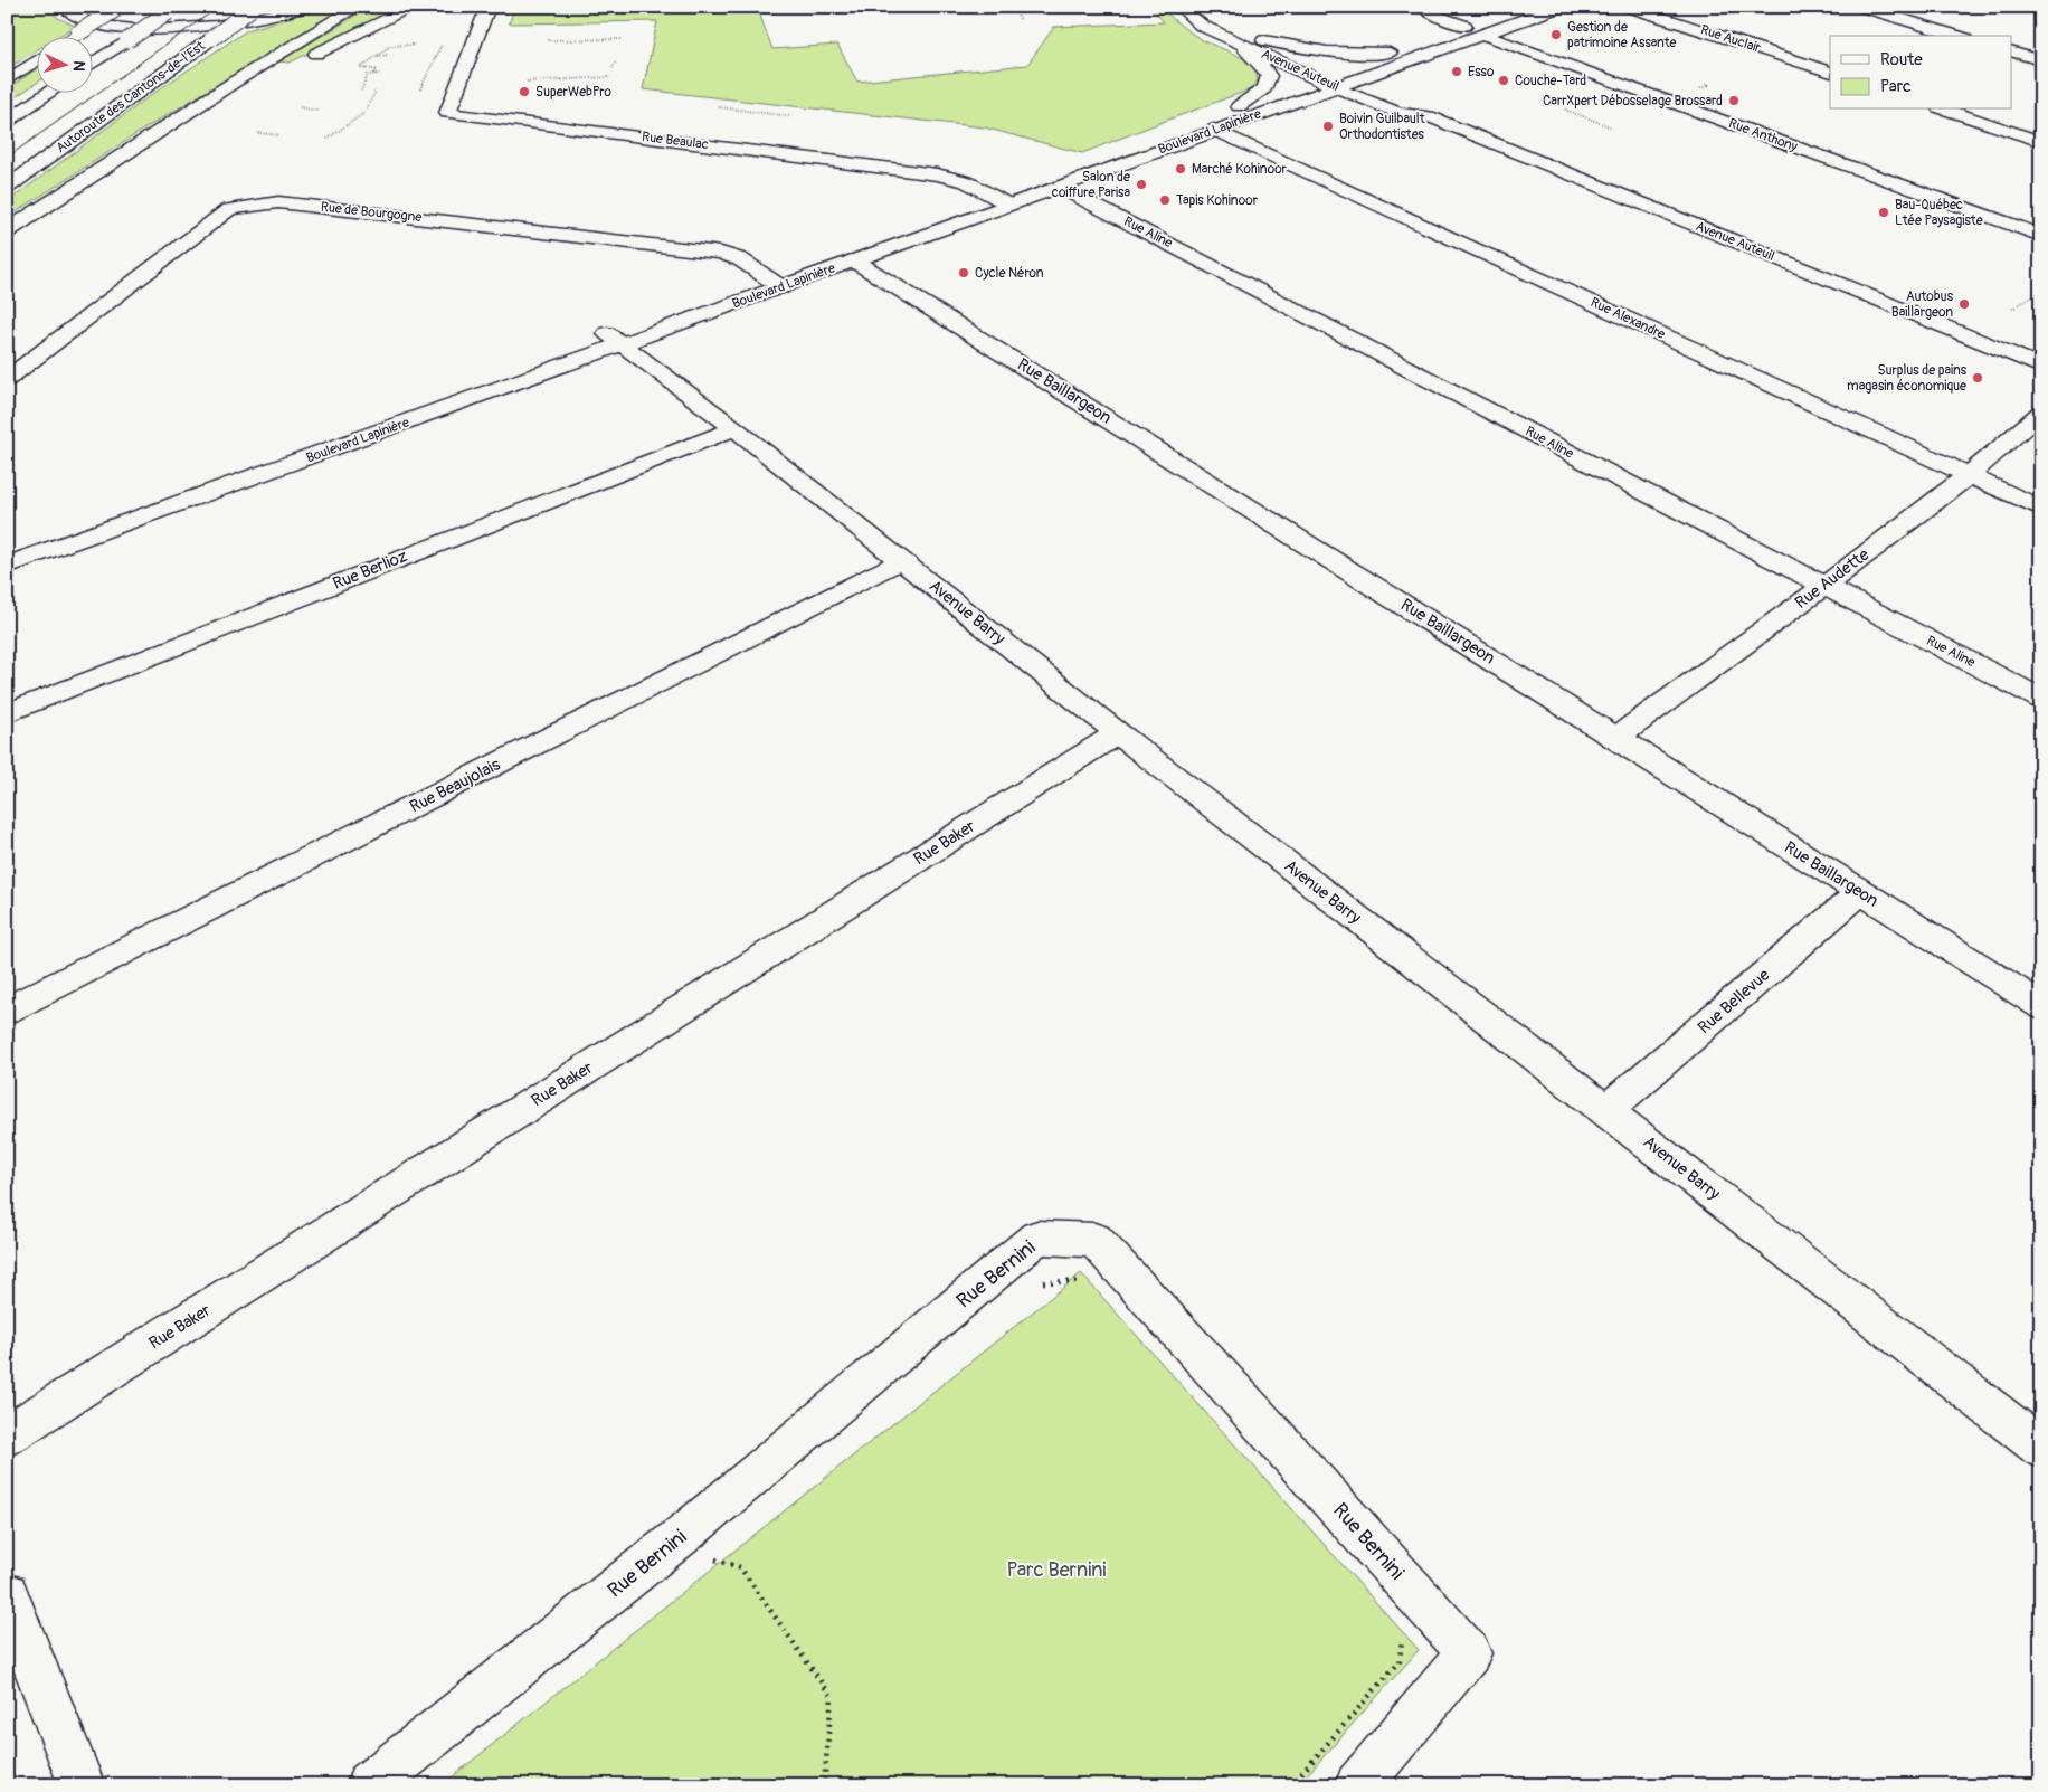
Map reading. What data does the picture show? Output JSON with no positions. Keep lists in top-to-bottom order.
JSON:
{
  "streets": {
    "main road": [
      "Rue Auclair",
      "Avenue Auteuil",
      "Autoroute des Cantons-de-l'Est",
      "Boulevard Lapinière",
      "Rue Anthony",
      "Rue Beaulac",
      "Rue de Bourgogne",
      "Rue Aline",
      "Rue Alexandre",
      "Rue Baillargeon",
      "Rue Berlioz",
      "Rue Audette",
      "Avenue Barry",
      "Rue Beaujolais",
      "Rue Baker",
      "Rue Bellevue",
      "Rue Bernini"
    ]
  },
  "crossings": [
    ["Avenue Auteuil", "Boulevard Lapinière"],
    ["Boulevard Lapinière", "Rue Anthony"],
    ["Boulevard Lapinière", "Rue Beaulac"],
    ["Boulevard Lapinière", "Rue de Bourgogne"],
    ["Boulevard Lapinière", "Rue Aline"],
    ["Boulevard Lapinière", "Rue Alexandre"],
    ["Boulevard Lapinière", "Rue Baillargeon"],
    ["Boulevard Lapinière", "Avenue Barry"],
    ["Rue Aline", "Rue Audette"],
    ["Rue Alexandre", "Rue Audette"],
    ["Rue Baillargeon", "Rue Audette"],
    ["Rue Baillargeon", "Rue Bellevue"],
    ["Rue Berlioz", "Avenue Barry"],
    ["Avenue Barry", "Rue Beaujolais"],
    ["Avenue Barry", "Rue Baker"],
    ["Avenue Barry", "Rue Bellevue"]
  ],
  "parks": ["Parc Bernini"],
  "places": [
    "Gestion de patrimoine Assante",
    "Esso",
    "Couche-Tard",
    "SuperWebPro",
    "CarrXpert Débosselage Brossard",
    "Boivin Guilbault Orthodontistes",
    "Marché Kohinoor",
    "Salon de coiffure Parisa",
    "Tapis Kohinoor",
    "Bau-Québec Ltée Paysagiste",
    "Cycle Néron",
    "Autobus Baillargeon",
    "Surplus de pains magasin économique"
  ],
  "legend": ["Route", "Parc"],
  "north": "right"
}
